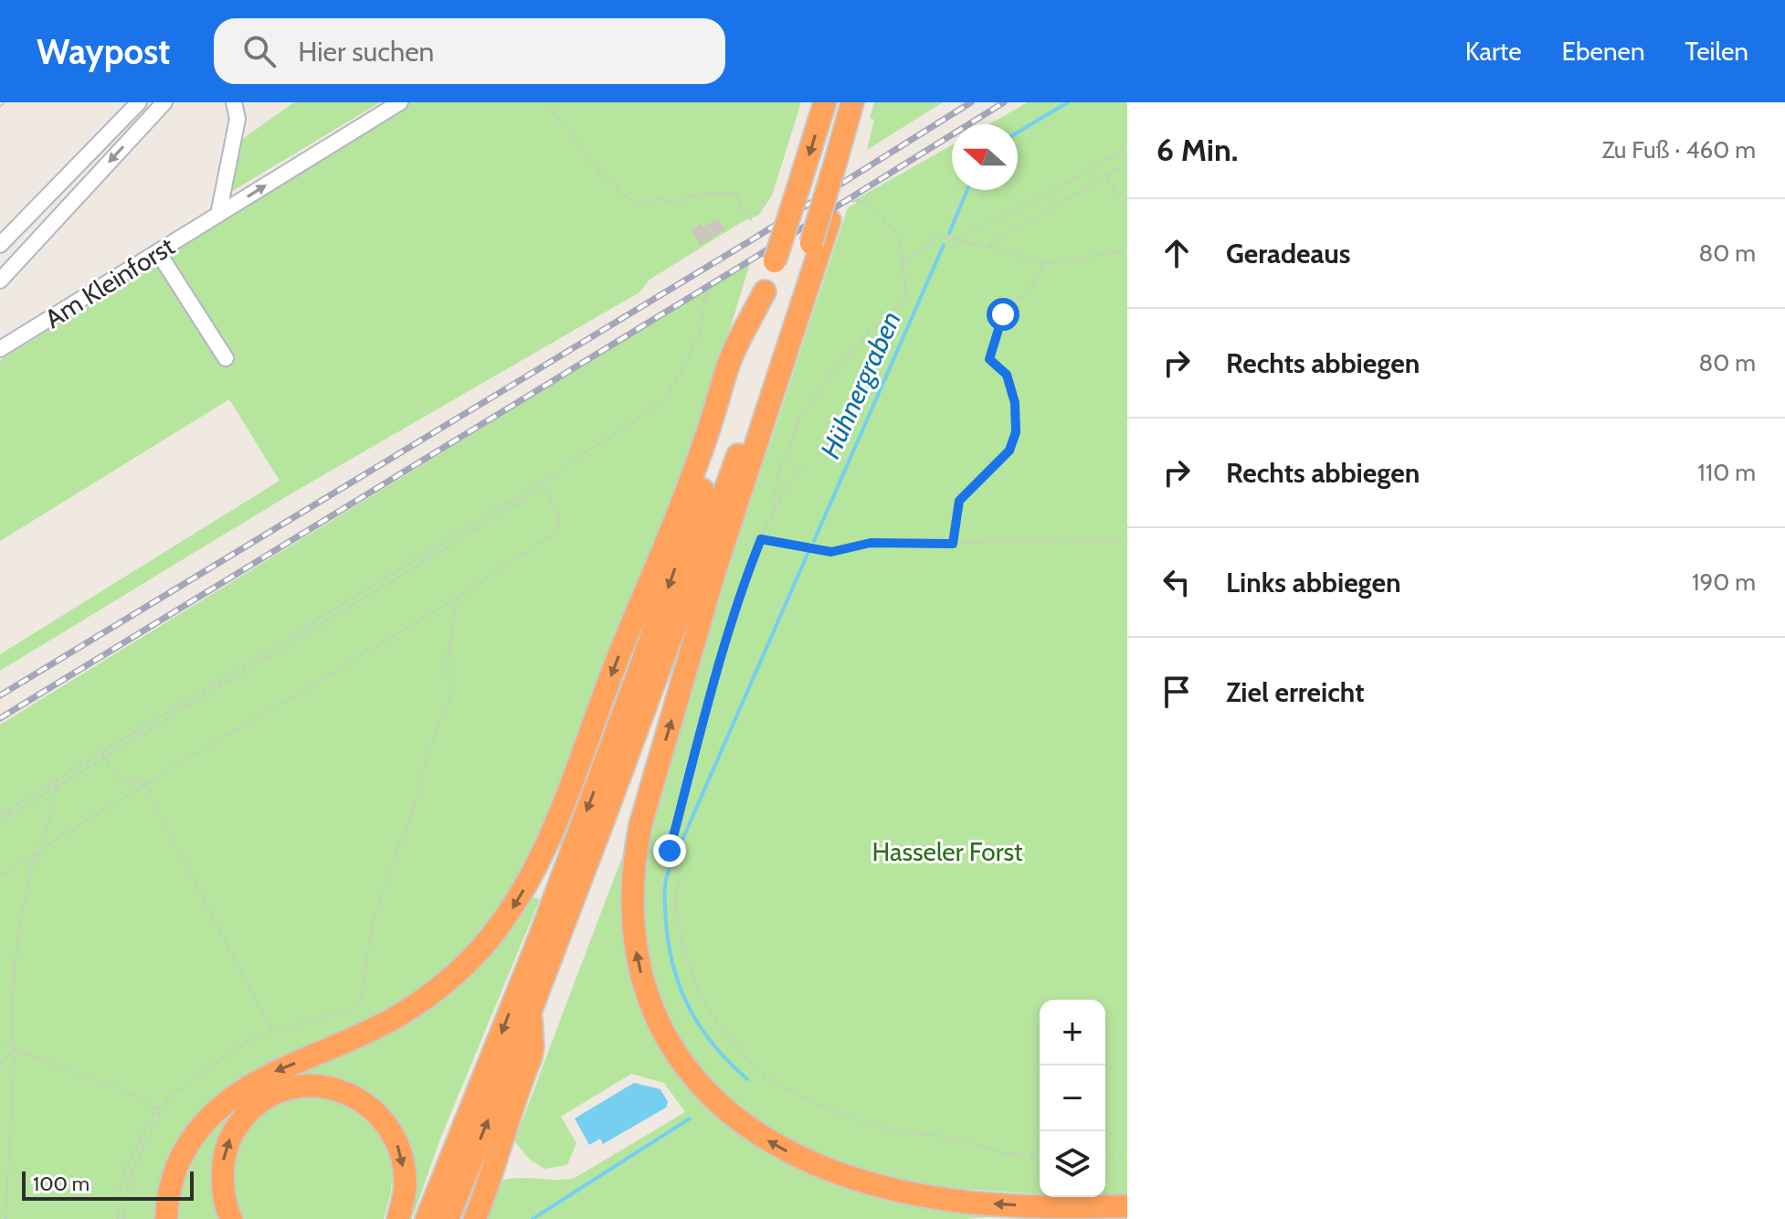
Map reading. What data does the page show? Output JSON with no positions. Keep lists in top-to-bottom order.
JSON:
{
  "streets": {
    "street": ["Am Kleinforst"]
  },
  "one_way": ["Am Kleinforst"],
  "water": ["Hühnergraben"],
  "parks": ["Hasseler Forst"],
  "scale_bar": "100 m",
  "north": "left",
  "page": {
    "header": "Waypost",
    "search": "Hier suchen",
    "nav": ["Karte", "Ebenen", "Teilen"],
    "heading": ["6 Min.", "Zu Fuß · 460 m"],
    "list": [
      ["Geradeaus", "80 m"],
      ["Rechts abbiegen", "80 m"],
      ["Rechts abbiegen", "110 m"],
      ["Links abbiegen", "190 m"],
      "Ziel erreicht"
    ],
    "map_buttons": ["+", "−"],
    "scale": "100 m"
  }
}
